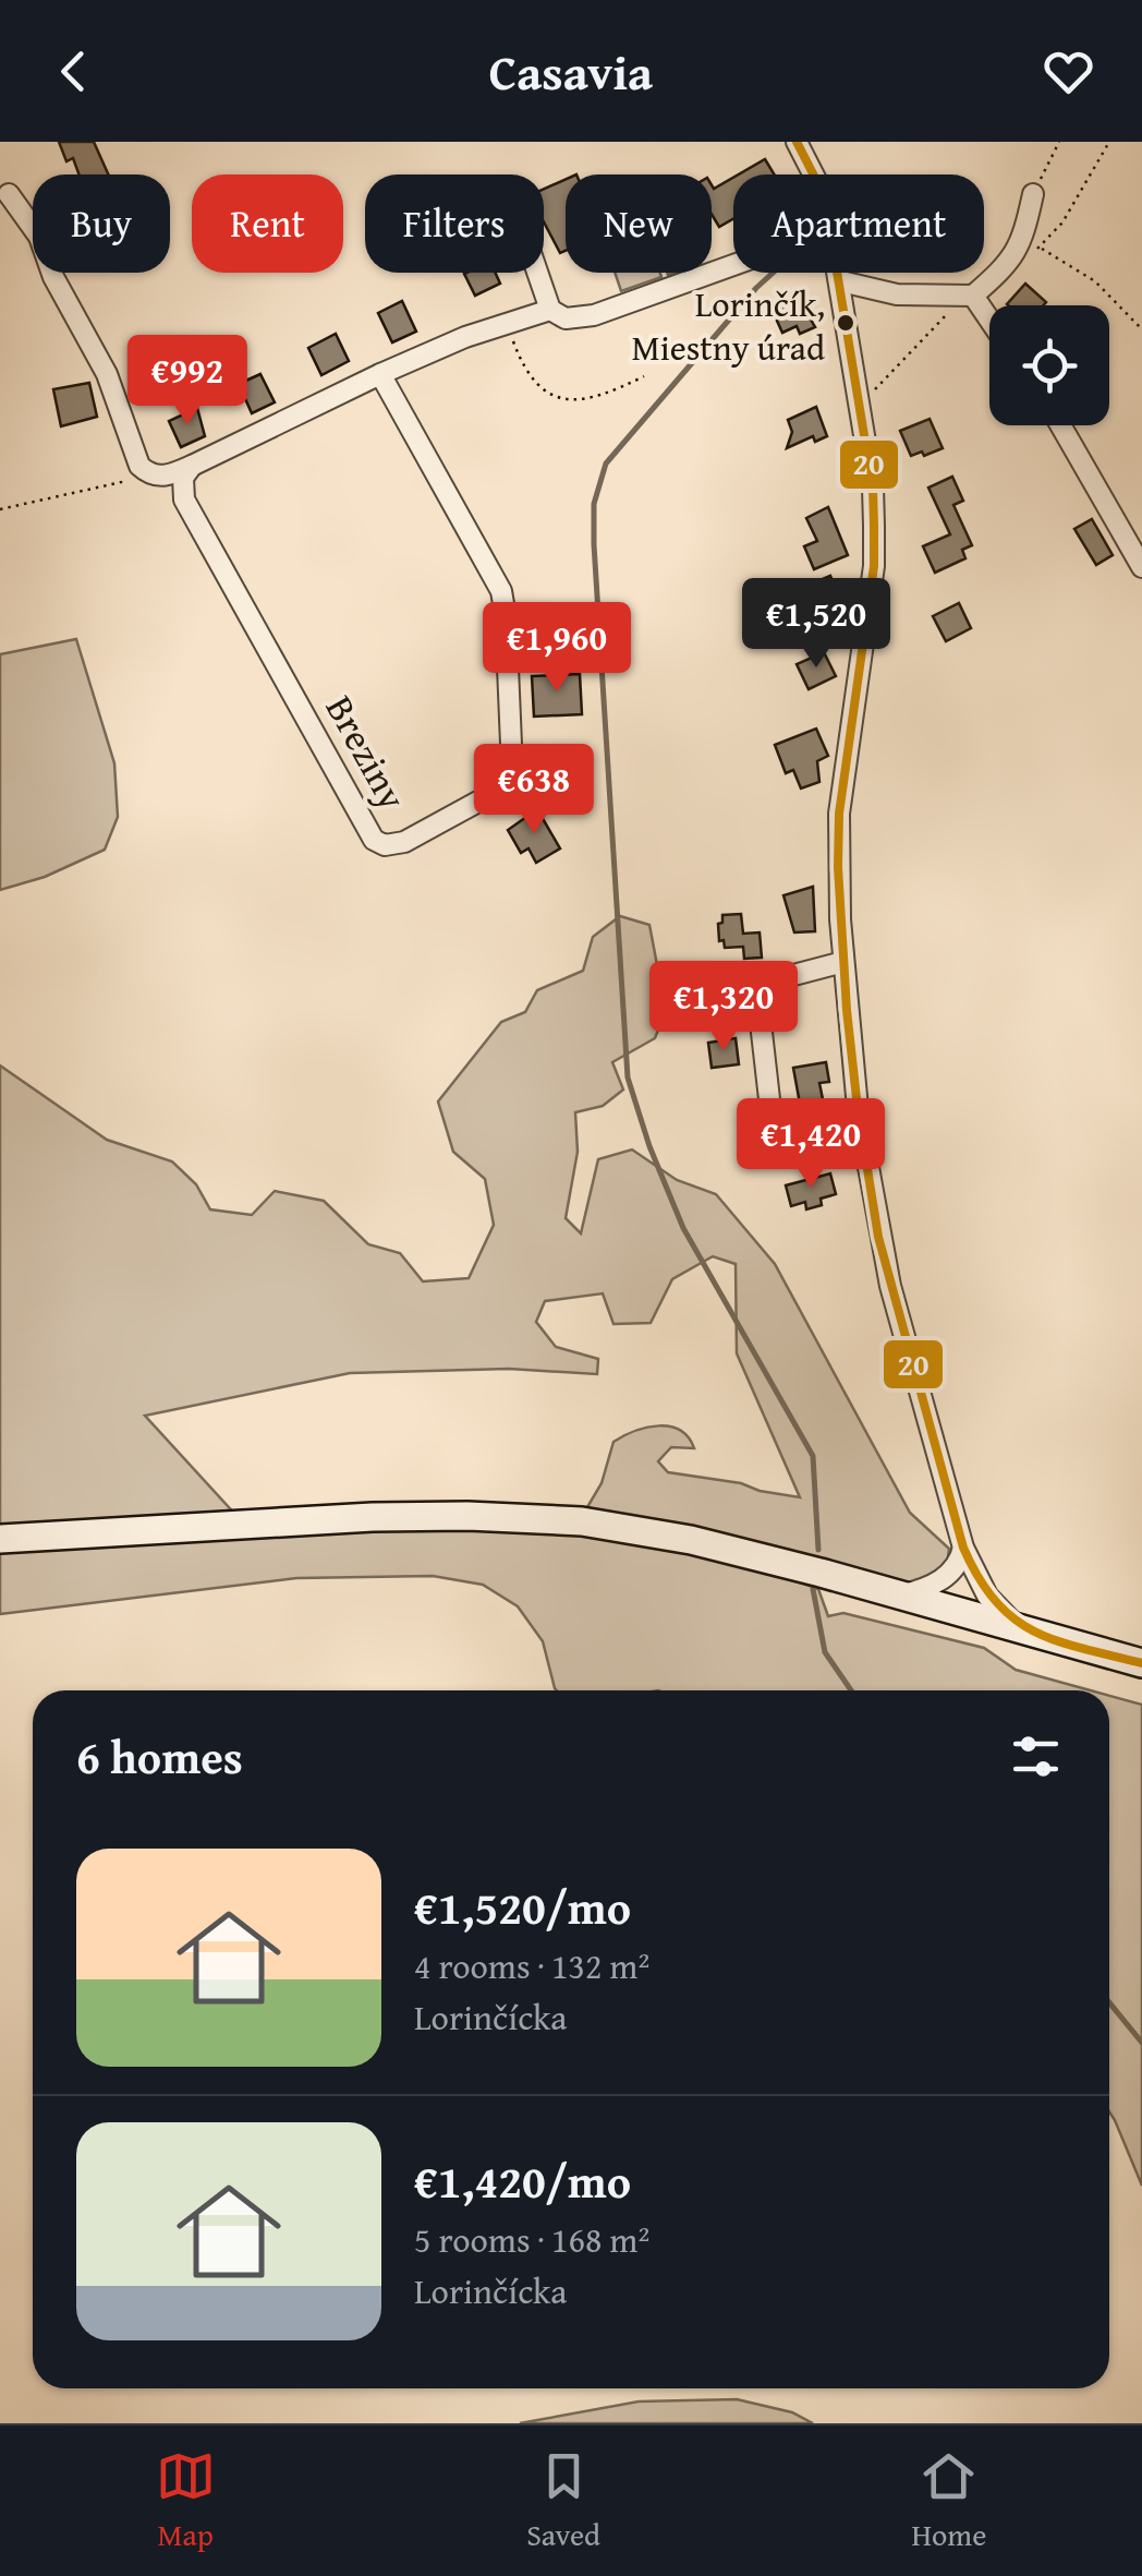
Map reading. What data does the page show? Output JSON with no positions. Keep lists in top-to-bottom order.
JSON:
{
  "streets": {
    "street": ["Breziny"]
  },
  "places": ["Lorinčík, Miestny úrad"],
  "lines": ["transit line 20"],
  "page": {
    "header": "Casavia",
    "chip": [
      "Buy",
      "Rent",
      "Filters",
      "New",
      "Apartment"
    ],
    "price": [
      "€992",
      "€1,520",
      "€1,960",
      "€638",
      "€1,320",
      "€1,420"
    ],
    "heading": "6 homes",
    "list": [
      {
        "name": "€1,520/mo",
        "note": "4 rooms · 132 m² · Lorinčícka"
      },
      {
        "name": "€1,420/mo",
        "note": "5 rooms · 168 m² · Lorinčícka"
      }
    ],
    "tabs": ["Map", "Saved", "Home"]
  }
}
